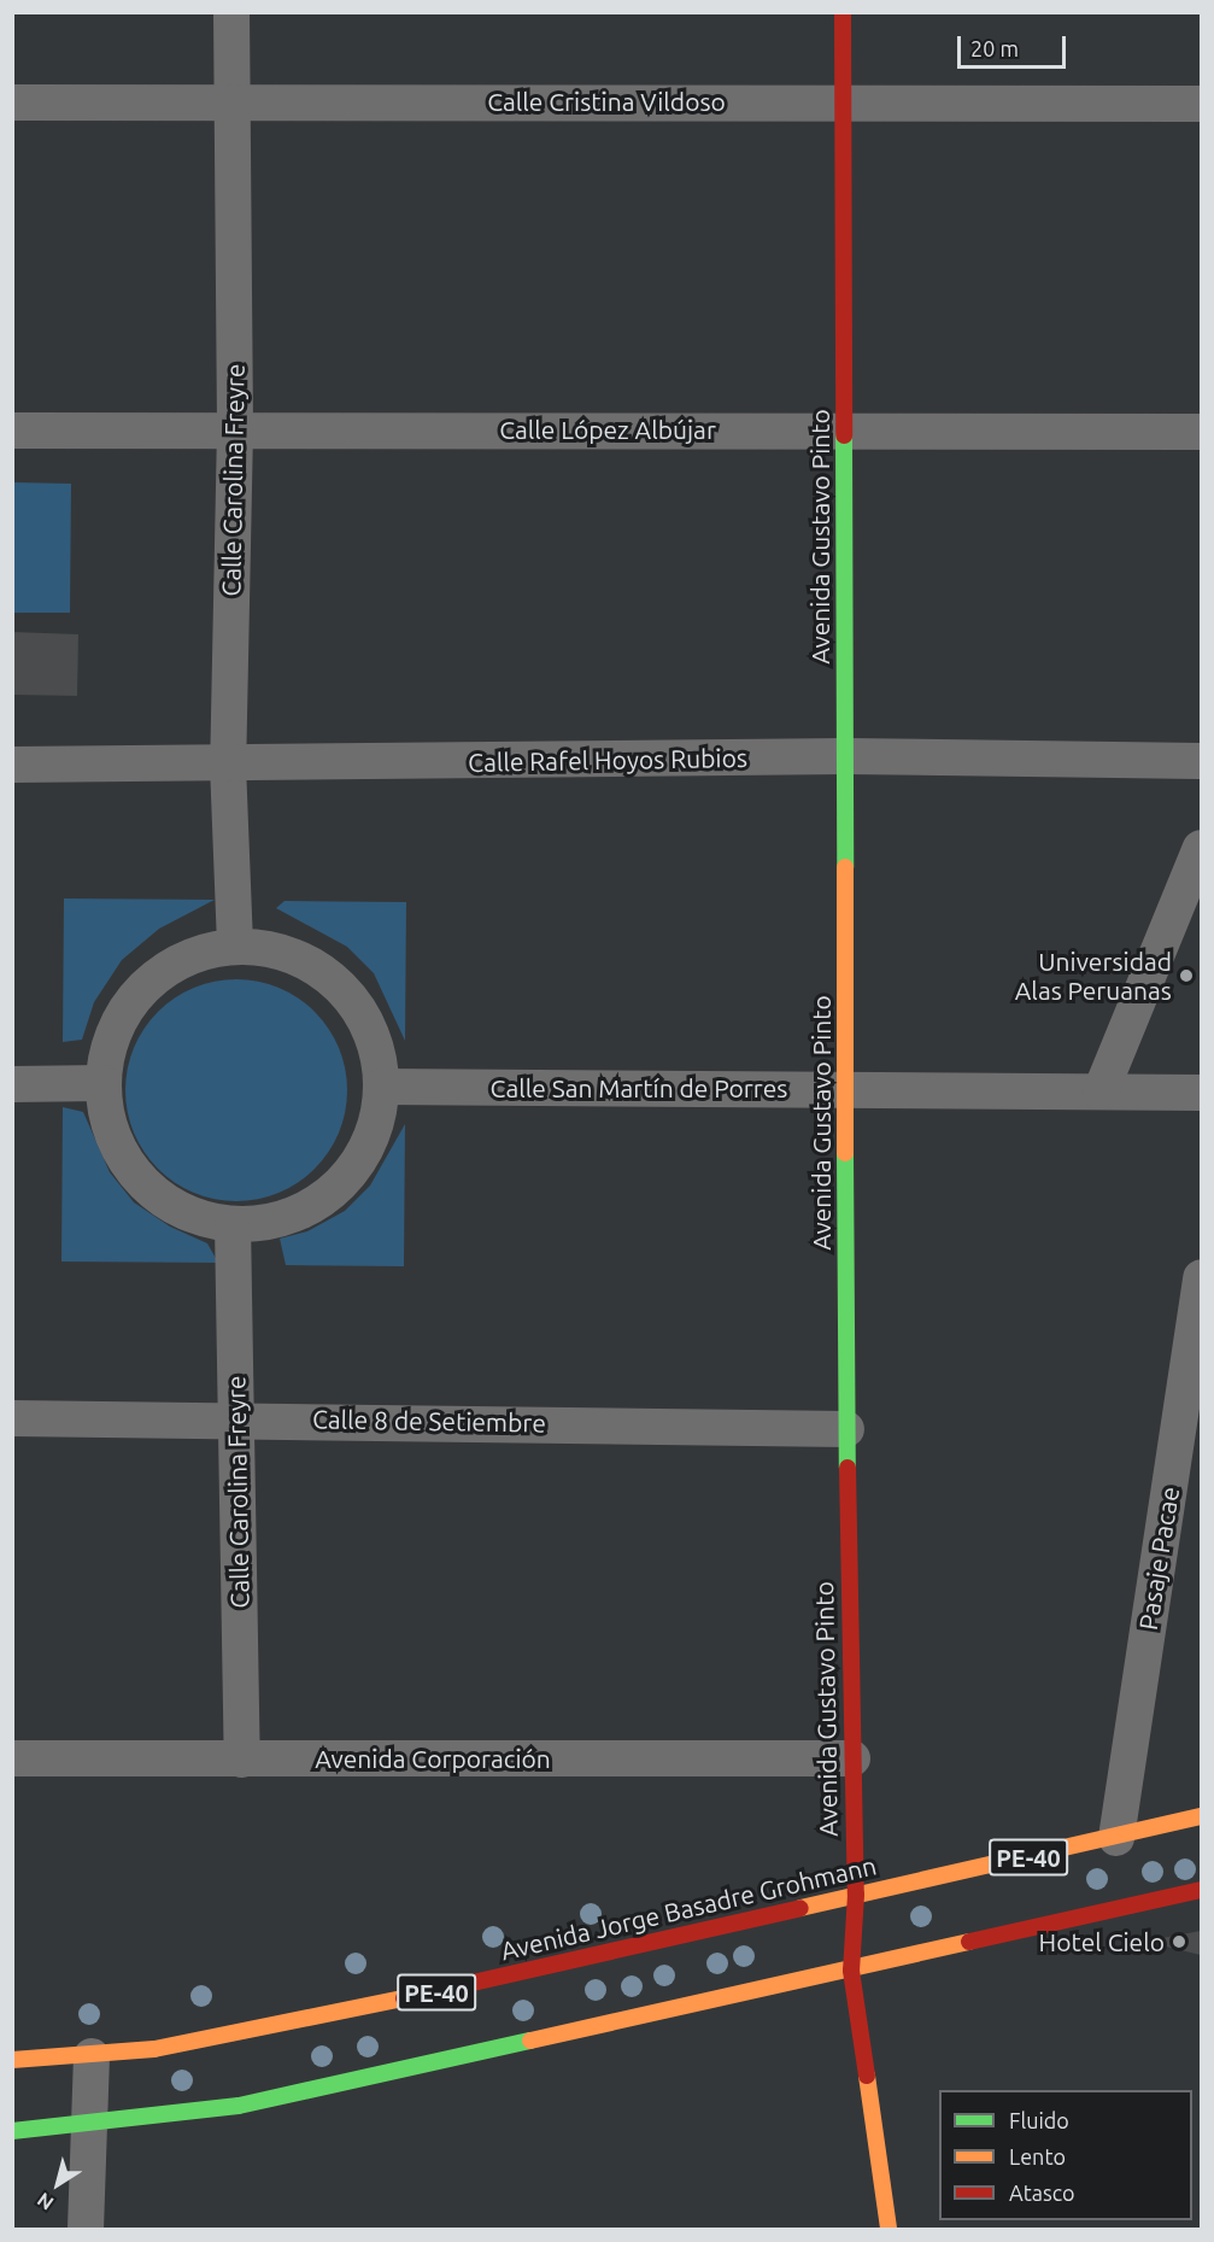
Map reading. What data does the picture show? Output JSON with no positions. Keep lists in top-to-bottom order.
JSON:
{
  "streets": {
    "main road": ["Avenida Gustavo Pinto", "PE-40", "Avenida Jorge Basadre Grohmann"],
    "street": [
      "Calle Cristina Vildoso",
      "Calle López Albújar",
      "Calle Carolina Freyre",
      "Calle Rafel Hoyos Rubios",
      "Calle San Martín de Porres",
      "Calle 8 de Setiembre",
      "Pasaje Pacae",
      "Avenida Corporación"
    ]
  },
  "crossings": [
    ["Calle Cristina Vildoso", "Calle Carolina Freyre"],
    ["Calle Cristina Vildoso", "Avenida Gustavo Pinto"],
    ["Calle López Albújar", "Calle Carolina Freyre"],
    ["Calle López Albújar", "Avenida Gustavo Pinto"],
    ["Calle Carolina Freyre", "Calle Rafel Hoyos Rubios"],
    ["Calle Carolina Freyre", "Calle 8 de Setiembre"],
    ["Calle Carolina Freyre", "Avenida Corporación"],
    ["Avenida Gustavo Pinto", "Calle Rafel Hoyos Rubios"],
    ["Avenida Gustavo Pinto", "Calle San Martín de Porres"],
    ["Avenida Gustavo Pinto", "Calle 8 de Setiembre"],
    ["Avenida Gustavo Pinto", "Avenida Corporación"],
    ["Avenida Gustavo Pinto", "Avenida Jorge Basadre Grohmann"],
    ["Pasaje Pacae", "Avenida Jorge Basadre Grohmann"]
  ],
  "places": ["Universidad Alas Peruanas", "Hotel Cielo"],
  "legend": ["Fluido", "Lento", "Atasco"],
  "scale_bar": "20 m",
  "north": "bottom left"
}
